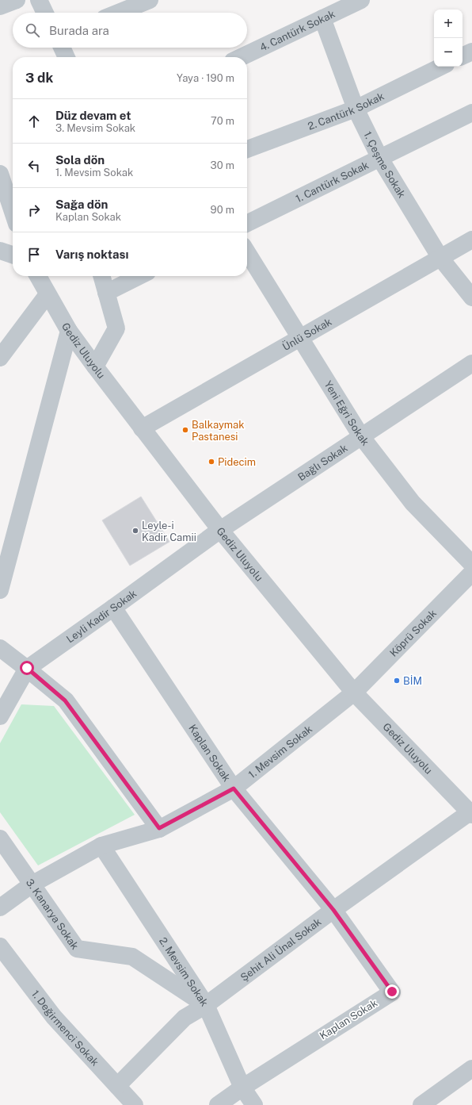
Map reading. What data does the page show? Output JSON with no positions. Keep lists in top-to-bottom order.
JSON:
{
  "streets": {
    "street": [
      "4. Cantürk Sokak",
      "2. Cantürk Sokak",
      "1. Çeşme Sokak",
      "1. Cantürk Sokak",
      "Ünlü Sokak",
      "Gediz Uluyolu",
      "Yeni Eğri Sokak",
      "Bağlı Sokak",
      "Leyli Kadir Sokak",
      "Köprü Sokak",
      "1. Mevsim Sokak",
      "Kaplan Sokak",
      "3. Kanarya Sokak",
      "Şehit Ali Ünal Sokak",
      "2. Mevsim Sokak",
      "1. Değirmenci Sokak"
    ]
  },
  "crossings": [
    ["4. Cantürk Sokak", "1. Çeşme Sokak"],
    ["2. Cantürk Sokak", "1. Çeşme Sokak"],
    ["1. Çeşme Sokak", "1. Cantürk Sokak"],
    ["1. Çeşme Sokak", "Ünlü Sokak"],
    ["Ünlü Sokak", "Gediz Uluyolu"],
    ["Ünlü Sokak", "Yeni Eğri Sokak"],
    ["Gediz Uluyolu", "Bağlı Sokak"],
    ["Gediz Uluyolu", "Leyli Kadir Sokak"],
    ["Gediz Uluyolu", "Köprü Sokak"],
    ["Gediz Uluyolu", "1. Mevsim Sokak"],
    ["Gediz Uluyolu", "Şehit Ali Ünal Sokak"],
    ["Yeni Eğri Sokak", "Bağlı Sokak"],
    ["Bağlı Sokak", "Leyli Kadir Sokak"],
    ["Leyli Kadir Sokak", "Kaplan Sokak"],
    ["Köprü Sokak", "1. Mevsim Sokak"],
    ["1. Mevsim Sokak", "Kaplan Sokak"],
    ["1. Mevsim Sokak", "3. Kanarya Sokak"],
    ["1. Mevsim Sokak", "2. Mevsim Sokak"],
    ["Kaplan Sokak", "Şehit Ali Ünal Sokak"],
    ["Kaplan Sokak", "2. Mevsim Sokak"],
    ["3. Kanarya Sokak", "Şehit Ali Ünal Sokak"],
    ["3. Kanarya Sokak", "2. Mevsim Sokak"],
    ["Şehit Ali Ünal Sokak", "2. Mevsim Sokak"],
    ["Şehit Ali Ünal Sokak", "1. Değirmenci Sokak"]
  ],
  "places": [
    "Balkaymak Pastanesi",
    "Pidecim",
    "Leyle-i Kadir Camii",
    "BİM"
  ],
  "page": {
    "map_buttons": ["+", "−"],
    "search": "Burada ara",
    "heading": ["3 dk", "Yaya · 190 m"],
    "list": [
      ["Düz devam et", "3. Mevsim Sokak", "70 m"],
      ["Sola dön", "1. Mevsim Sokak", "30 m"],
      ["Sağa dön", "Kaplan Sokak", "90 m"],
      "Varış noktası"
    ]
  }
}
